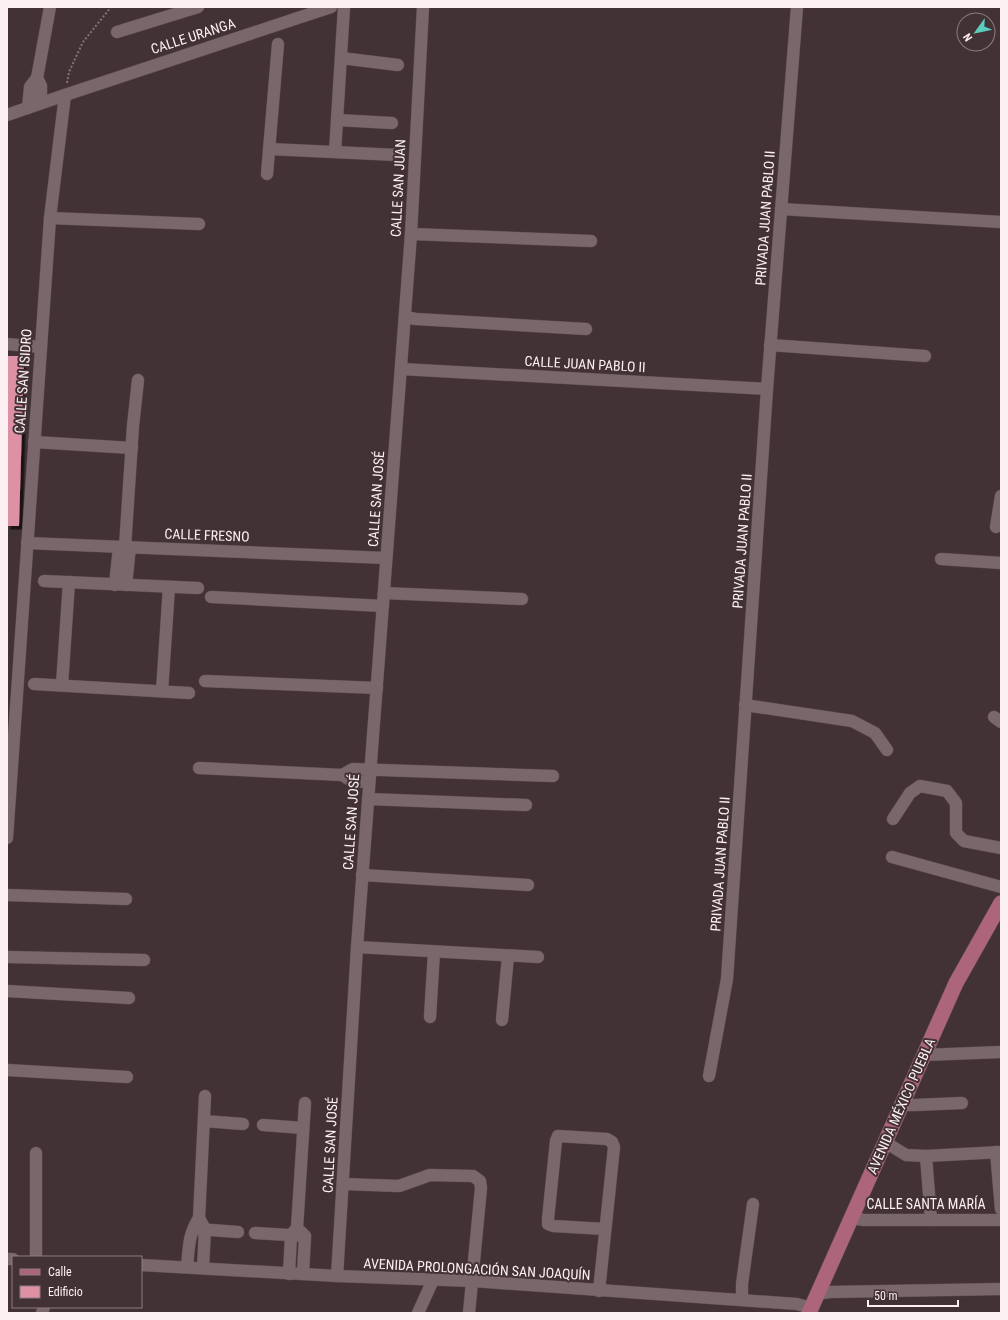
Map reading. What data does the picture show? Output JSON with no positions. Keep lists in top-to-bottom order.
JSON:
{
  "streets": {
    "main road": ["AVENIDA MÉXICO PUEBLA"],
    "street": [
      "CALLE URANGA",
      "CALLE SAN JUAN",
      "PRIVADA JUAN PABLO II",
      "CALLE JUAN PABLO II",
      "CALLE SAN ISIDRO",
      "CALLE SAN JOSÉ",
      "CALLE FRESNO",
      "CALLE SANTA MARÍA",
      "AVENIDA PROLONGACIÓN SAN JOAQUÍN"
    ]
  },
  "crossings": [
    ["CALLE URANGA", "CALLE SAN ISIDRO"],
    ["CALLE SAN JUAN", "CALLE JUAN PABLO II"],
    ["CALLE SAN JUAN", "CALLE SAN JOSÉ"],
    ["PRIVADA JUAN PABLO II", "CALLE JUAN PABLO II"],
    ["CALLE JUAN PABLO II", "CALLE SAN JOSÉ"],
    ["CALLE SAN ISIDRO", "CALLE FRESNO"],
    ["CALLE SAN JOSÉ", "CALLE FRESNO"],
    ["CALLE SAN JOSÉ", "AVENIDA PROLONGACIÓN SAN JOAQUÍN"],
    ["AVENIDA MÉXICO PUEBLA", "CALLE SANTA MARÍA"],
    ["AVENIDA MÉXICO PUEBLA", "AVENIDA PROLONGACIÓN SAN JOAQUÍN"]
  ],
  "legend": ["Calle", "Edificio"],
  "scale_bar": "50 m",
  "north": "bottom left"
}
